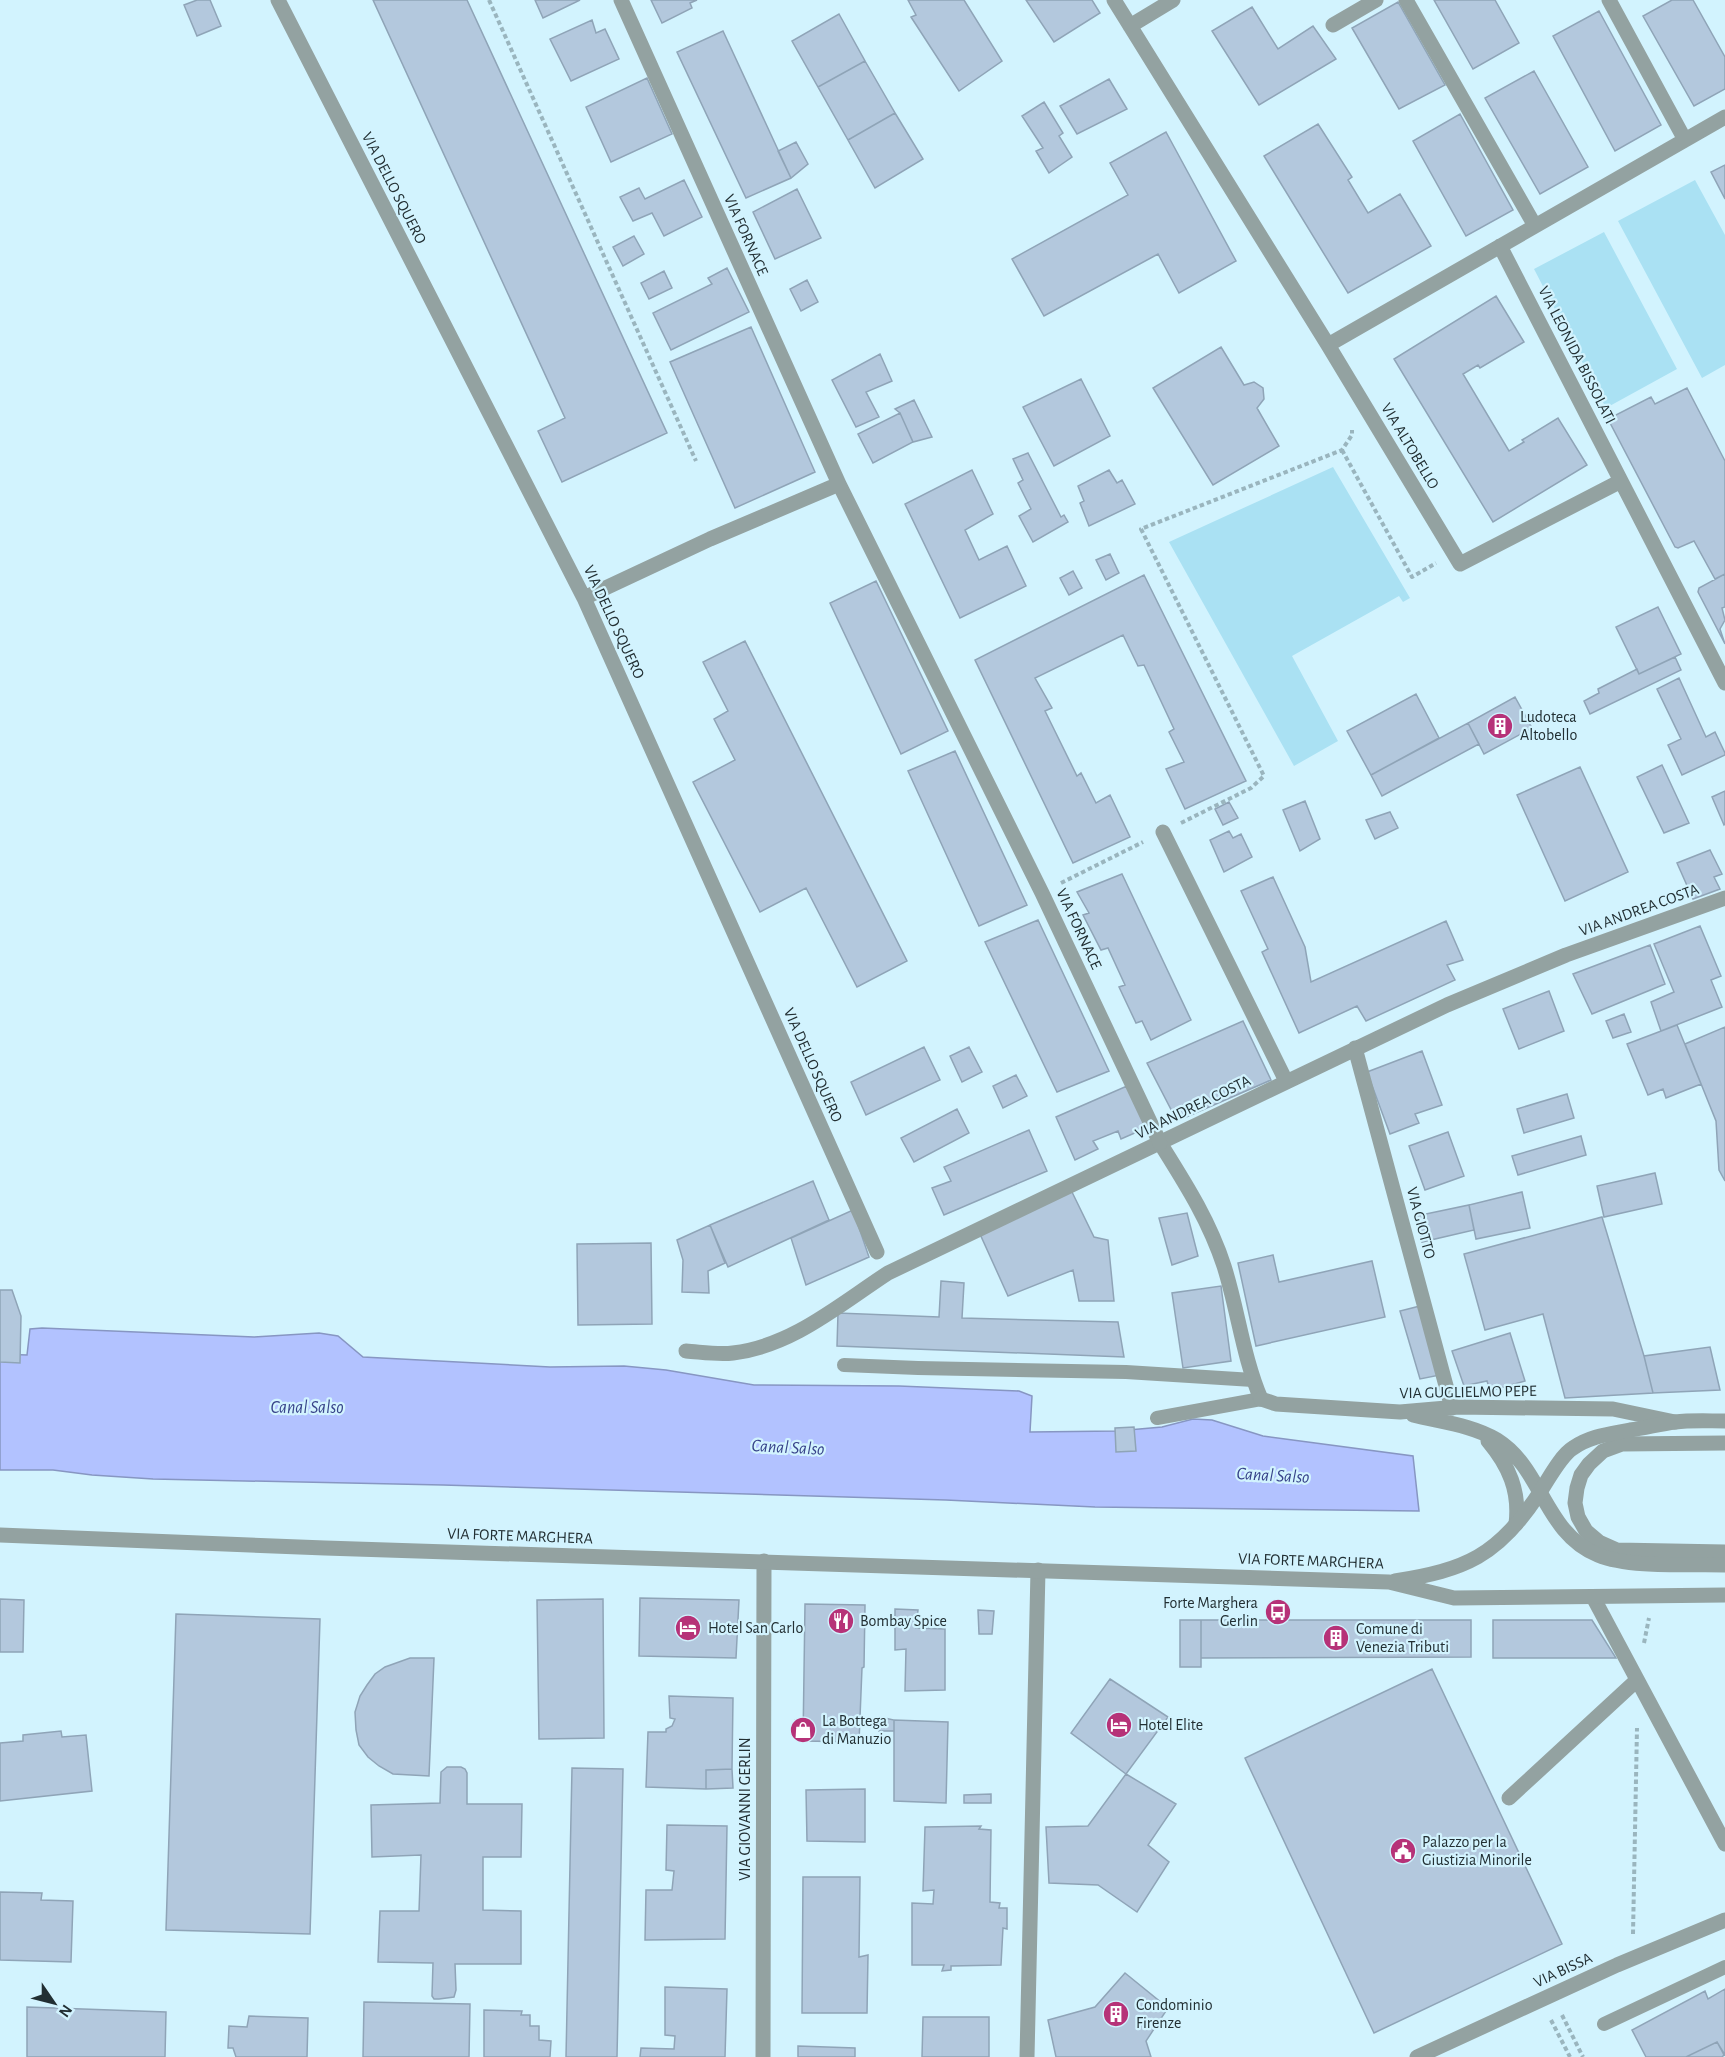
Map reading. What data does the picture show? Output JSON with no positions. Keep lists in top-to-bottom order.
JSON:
{
  "streets": {
    "street": [
      "VIA DELLO SQUERO",
      "VIA FORNACE",
      "VIA LEONIDA BISSOLATI",
      "VIA ALTOBELLO",
      "VIA ANDREA COSTA",
      "VIA GIOTTO",
      "VIA GUGLIELMO PEPE",
      "VIA FORTE MARGHERA",
      "VIA GIOVANNI GERLIN",
      "VIA BISSA"
    ]
  },
  "crossings": [
    ["VIA DELLO SQUERO", "VIA ANDREA COSTA"],
    ["VIA FORNACE", "VIA ANDREA COSTA"],
    ["VIA FORNACE", "VIA GUGLIELMO PEPE"],
    ["VIA ANDREA COSTA", "VIA GIOTTO"],
    ["VIA GIOTTO", "VIA GUGLIELMO PEPE"],
    ["VIA GUGLIELMO PEPE", "VIA FORTE MARGHERA"],
    ["VIA FORTE MARGHERA", "VIA GIOVANNI GERLIN"]
  ],
  "water": ["Canal Salso"],
  "places": {
    "building": ["Ludoteca Altobello", "Comune di Venezia Tributi", "Condominio Firenze"],
    "bus stop": ["Forte Marghera Gerlin"],
    "restaurant": ["Bombay Spice"],
    "hotel": ["Hotel San Carlo", "Hotel Elite"],
    "shop": ["La Bottega di Manuzio"],
    "public building": ["Palazzo per la Giustizia Minorile"]
  },
  "north": "bottom right"
}
